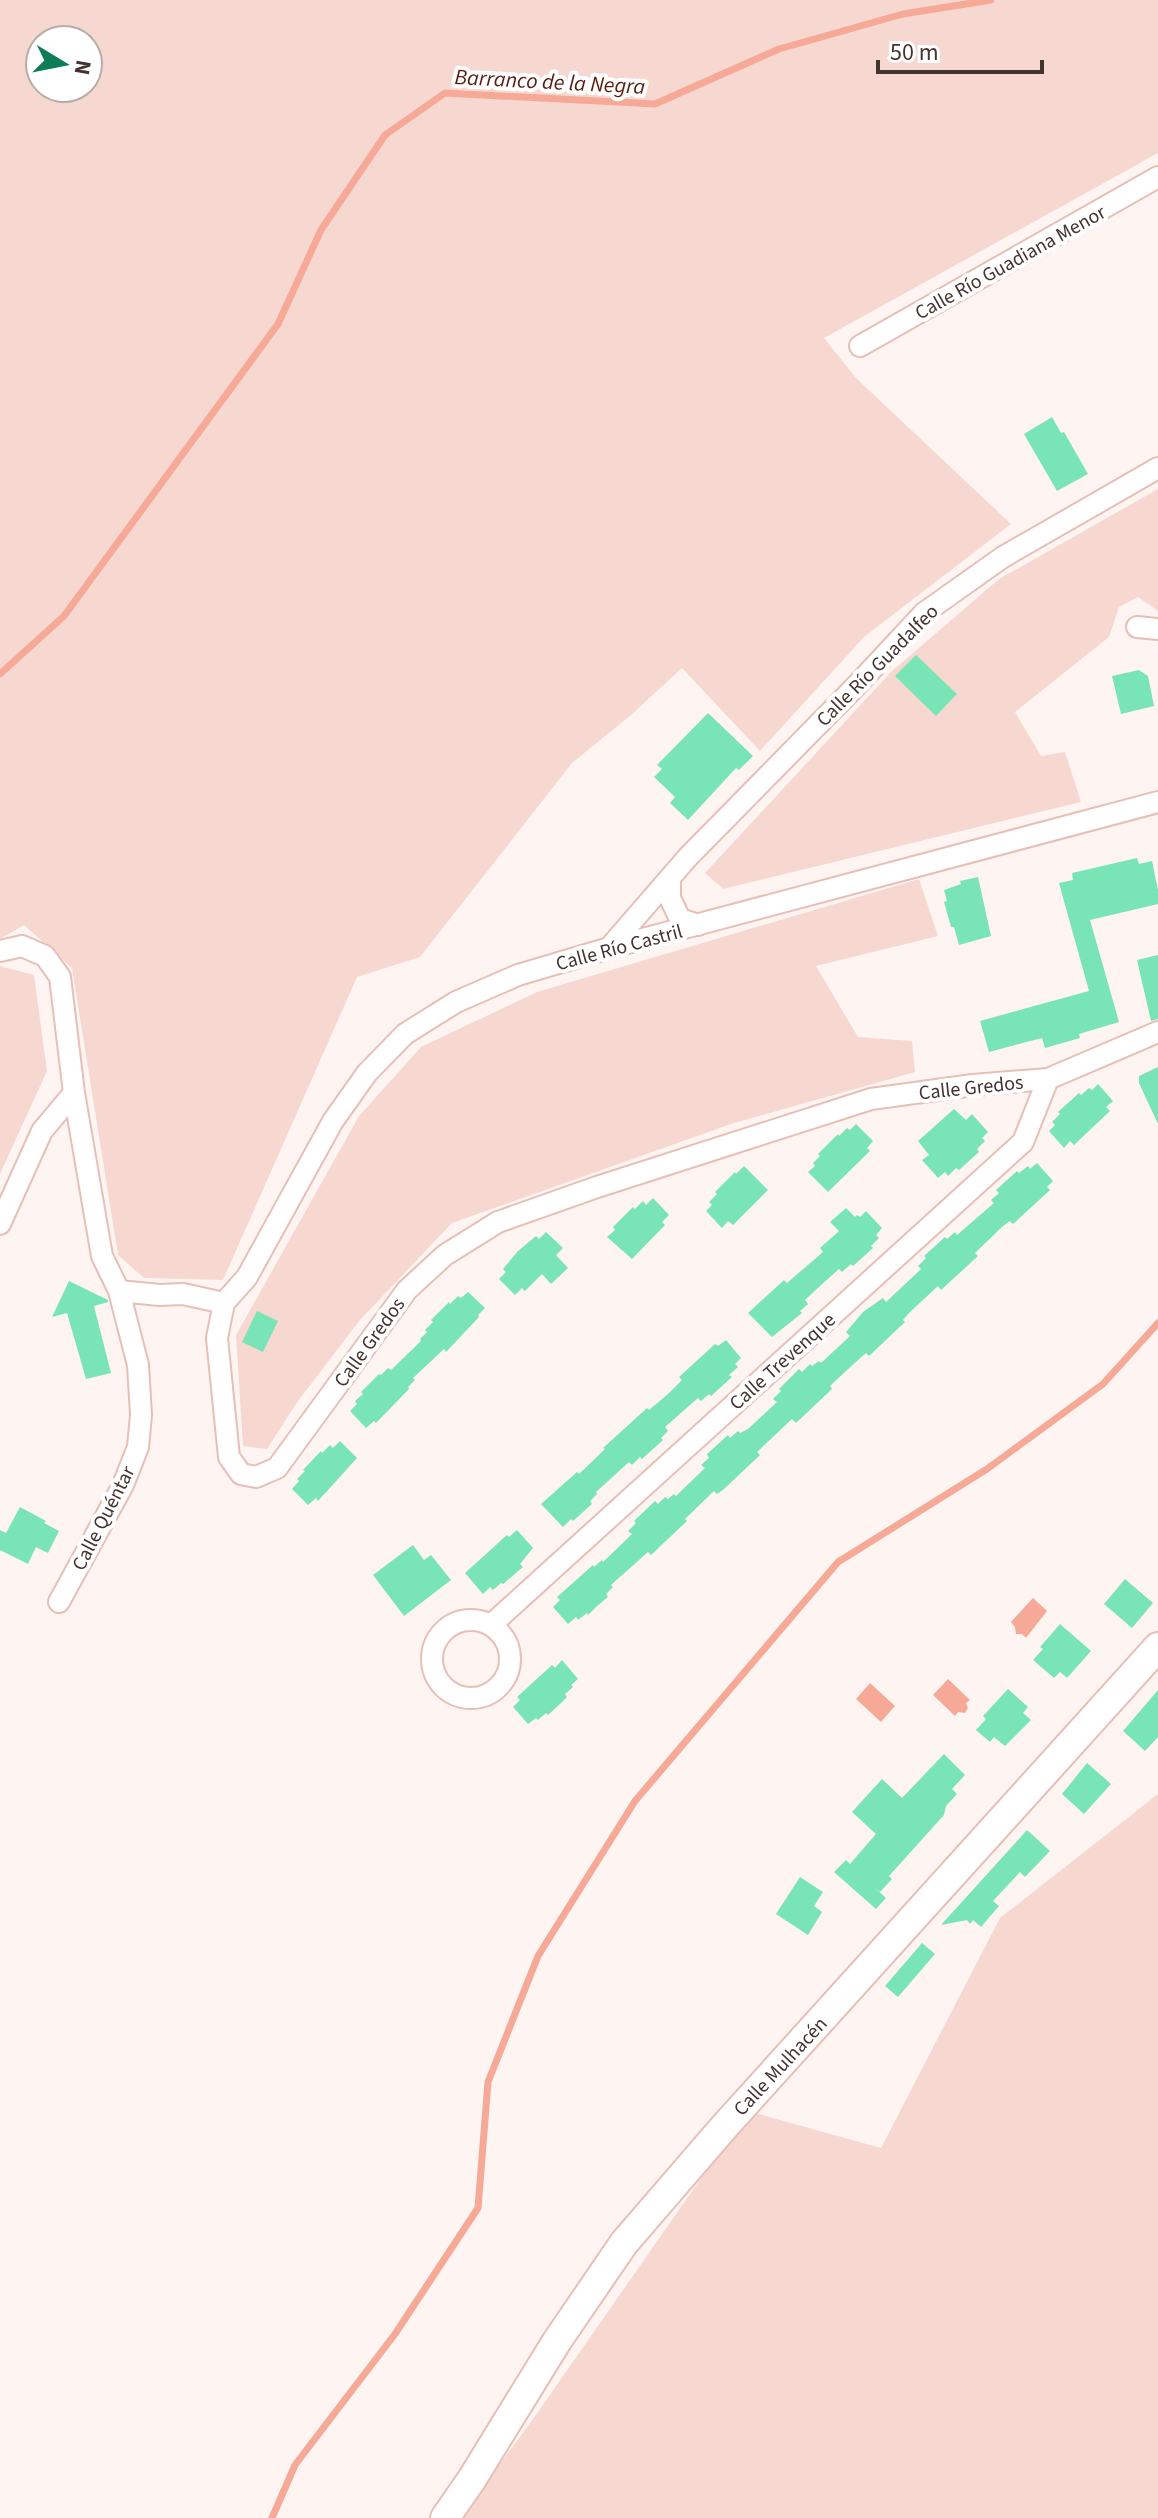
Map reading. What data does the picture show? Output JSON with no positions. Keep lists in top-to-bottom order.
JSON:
{
  "streets": {
    "street": [
      "Calle Río Guadiana Menor",
      "Calle Río Guadalfeo",
      "Calle Río Castril",
      "Calle Gredos",
      "Calle Trevenque",
      "Calle Quéntar",
      "Calle Mulhacén"
    ]
  },
  "crossings": [
    ["Calle Río Guadalfeo", "Calle Río Castril"],
    ["Calle Río Castril", "Calle Gredos"],
    ["Calle Gredos", "Calle Trevenque"]
  ],
  "water": ["Barranco de la Negra"],
  "scale_bar": "50 m",
  "north": "right"
}
